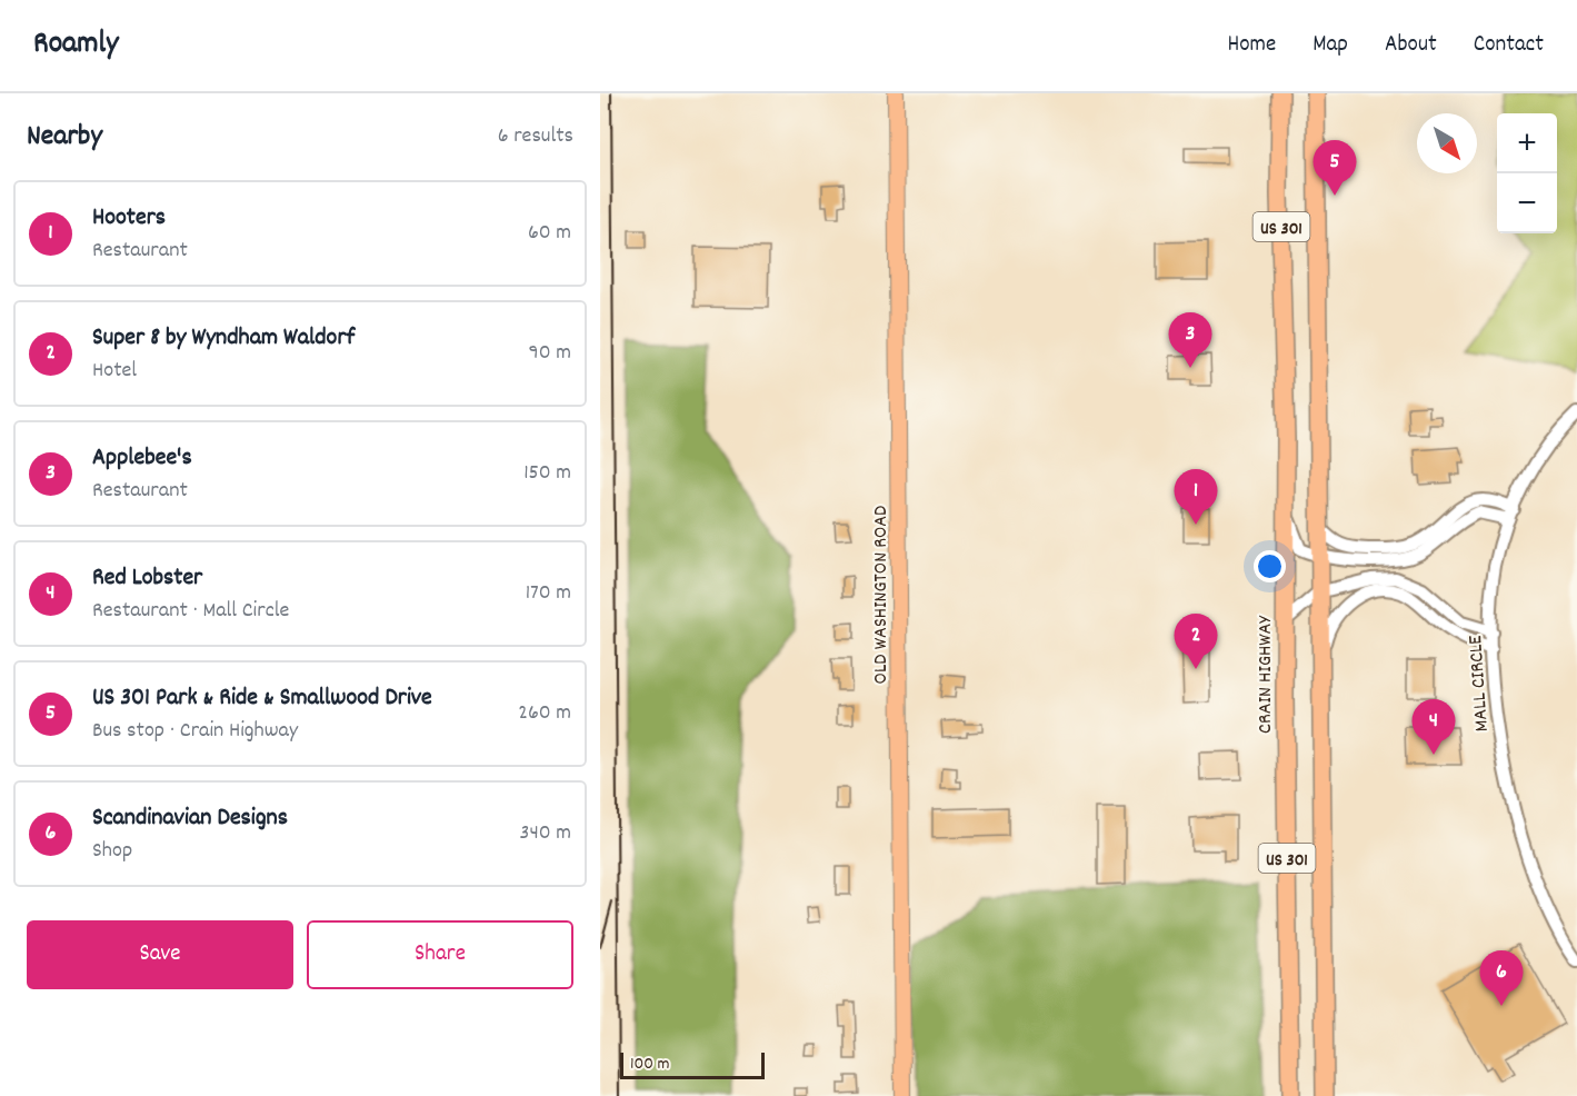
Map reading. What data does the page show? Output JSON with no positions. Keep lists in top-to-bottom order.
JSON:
{
  "streets": {
    "highway": ["US 301", "CRAIN HIGHWAY"],
    "main road": ["OLD WASHINGTON ROAD"],
    "street": ["MALL CIRCLE"]
  },
  "scale_bar": "100 m",
  "north": "bottom right",
  "page": {
    "header": "Roamly",
    "nav": [
      "Home",
      "Map",
      "About",
      "Contact"
    ],
    "heading": ["Nearby", "6 results"],
    "map_buttons": ["+", "−"],
    "pins": [
      "5",
      "3",
      "1",
      "2",
      "4",
      "6"
    ],
    "list": [
      {
        "mark": "1",
        "name": "Hooters",
        "note": "Restaurant",
        "value": "60 m"
      },
      {
        "mark": "2",
        "name": "Super 8 by Wyndham Waldorf",
        "note": "Hotel",
        "value": "90 m"
      },
      {
        "mark": "3",
        "name": "Applebee's",
        "note": "Restaurant",
        "value": "150 m"
      },
      {
        "mark": "4",
        "name": "Red Lobster",
        "note": "Restaurant · Mall Circle",
        "value": "170 m"
      },
      {
        "mark": "5",
        "name": "US 301 Park & Ride & Smallwood Drive",
        "note": "Bus stop · Crain Highway",
        "value": "260 m"
      },
      {
        "mark": "6",
        "name": "Scandinavian Designs",
        "note": "Shop",
        "value": "340 m"
      }
    ],
    "buttons": ["Save", "Share"],
    "scale": "100 m"
  }
}
